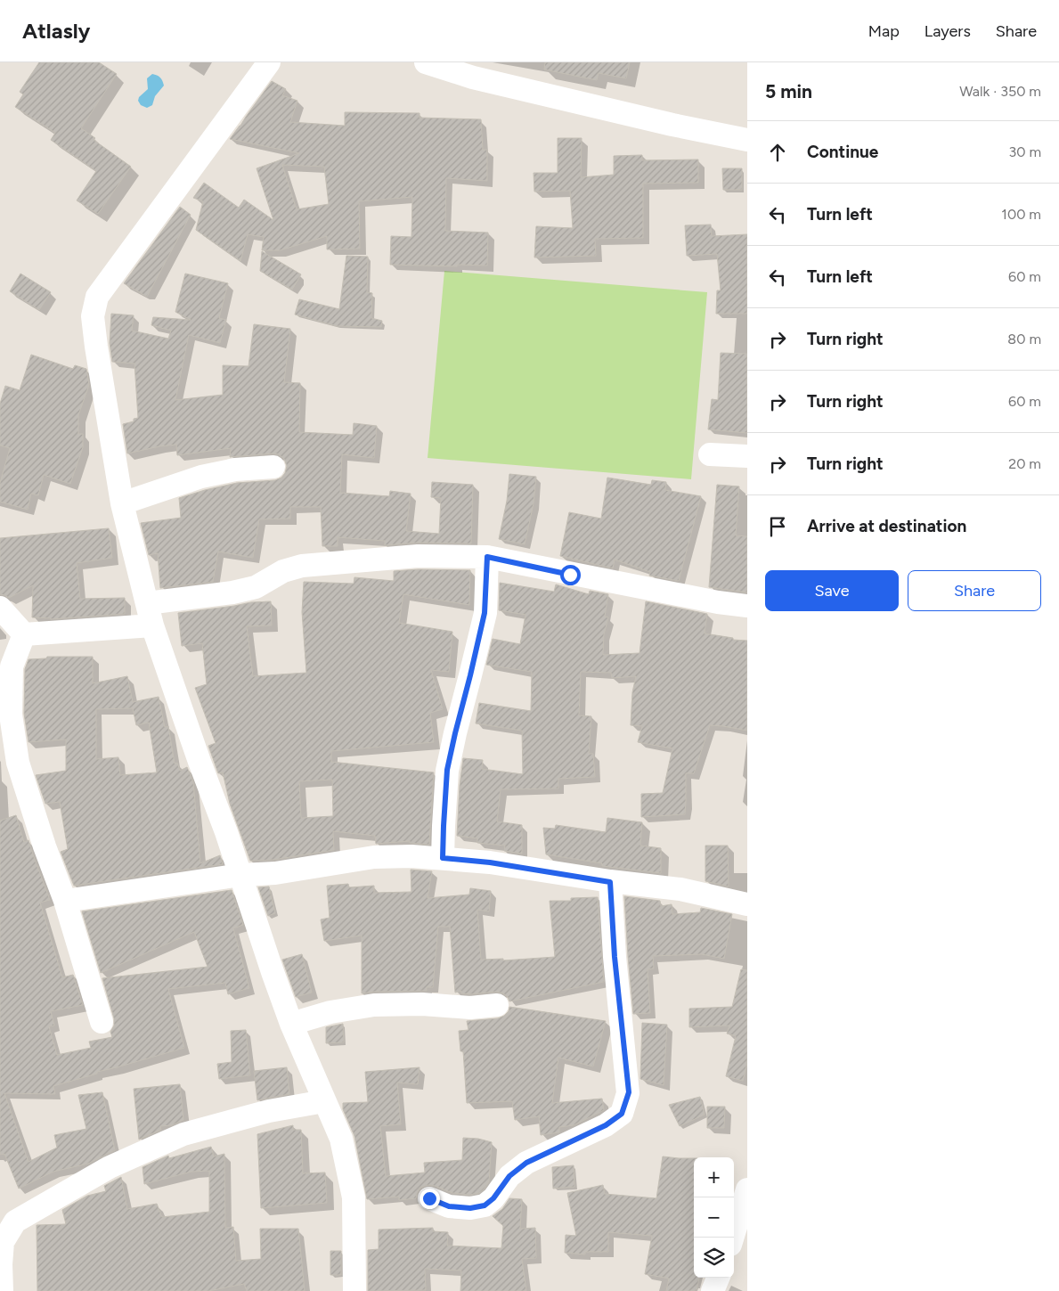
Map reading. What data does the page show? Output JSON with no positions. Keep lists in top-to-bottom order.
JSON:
{
  "page": {
    "header": "Atlasly",
    "nav": ["Map", "Layers", "Share"],
    "heading": ["5 min", "Walk · 350 m"],
    "list": [
      ["Continue", "30 m"],
      ["Turn left", "100 m"],
      ["Turn left", "60 m"],
      ["Turn right", "80 m"],
      ["Turn right", "60 m"],
      ["Turn right", "20 m"],
      "Arrive at destination"
    ],
    "buttons": ["Save", "Share"],
    "map_buttons": ["+", "−"]
  }
}
